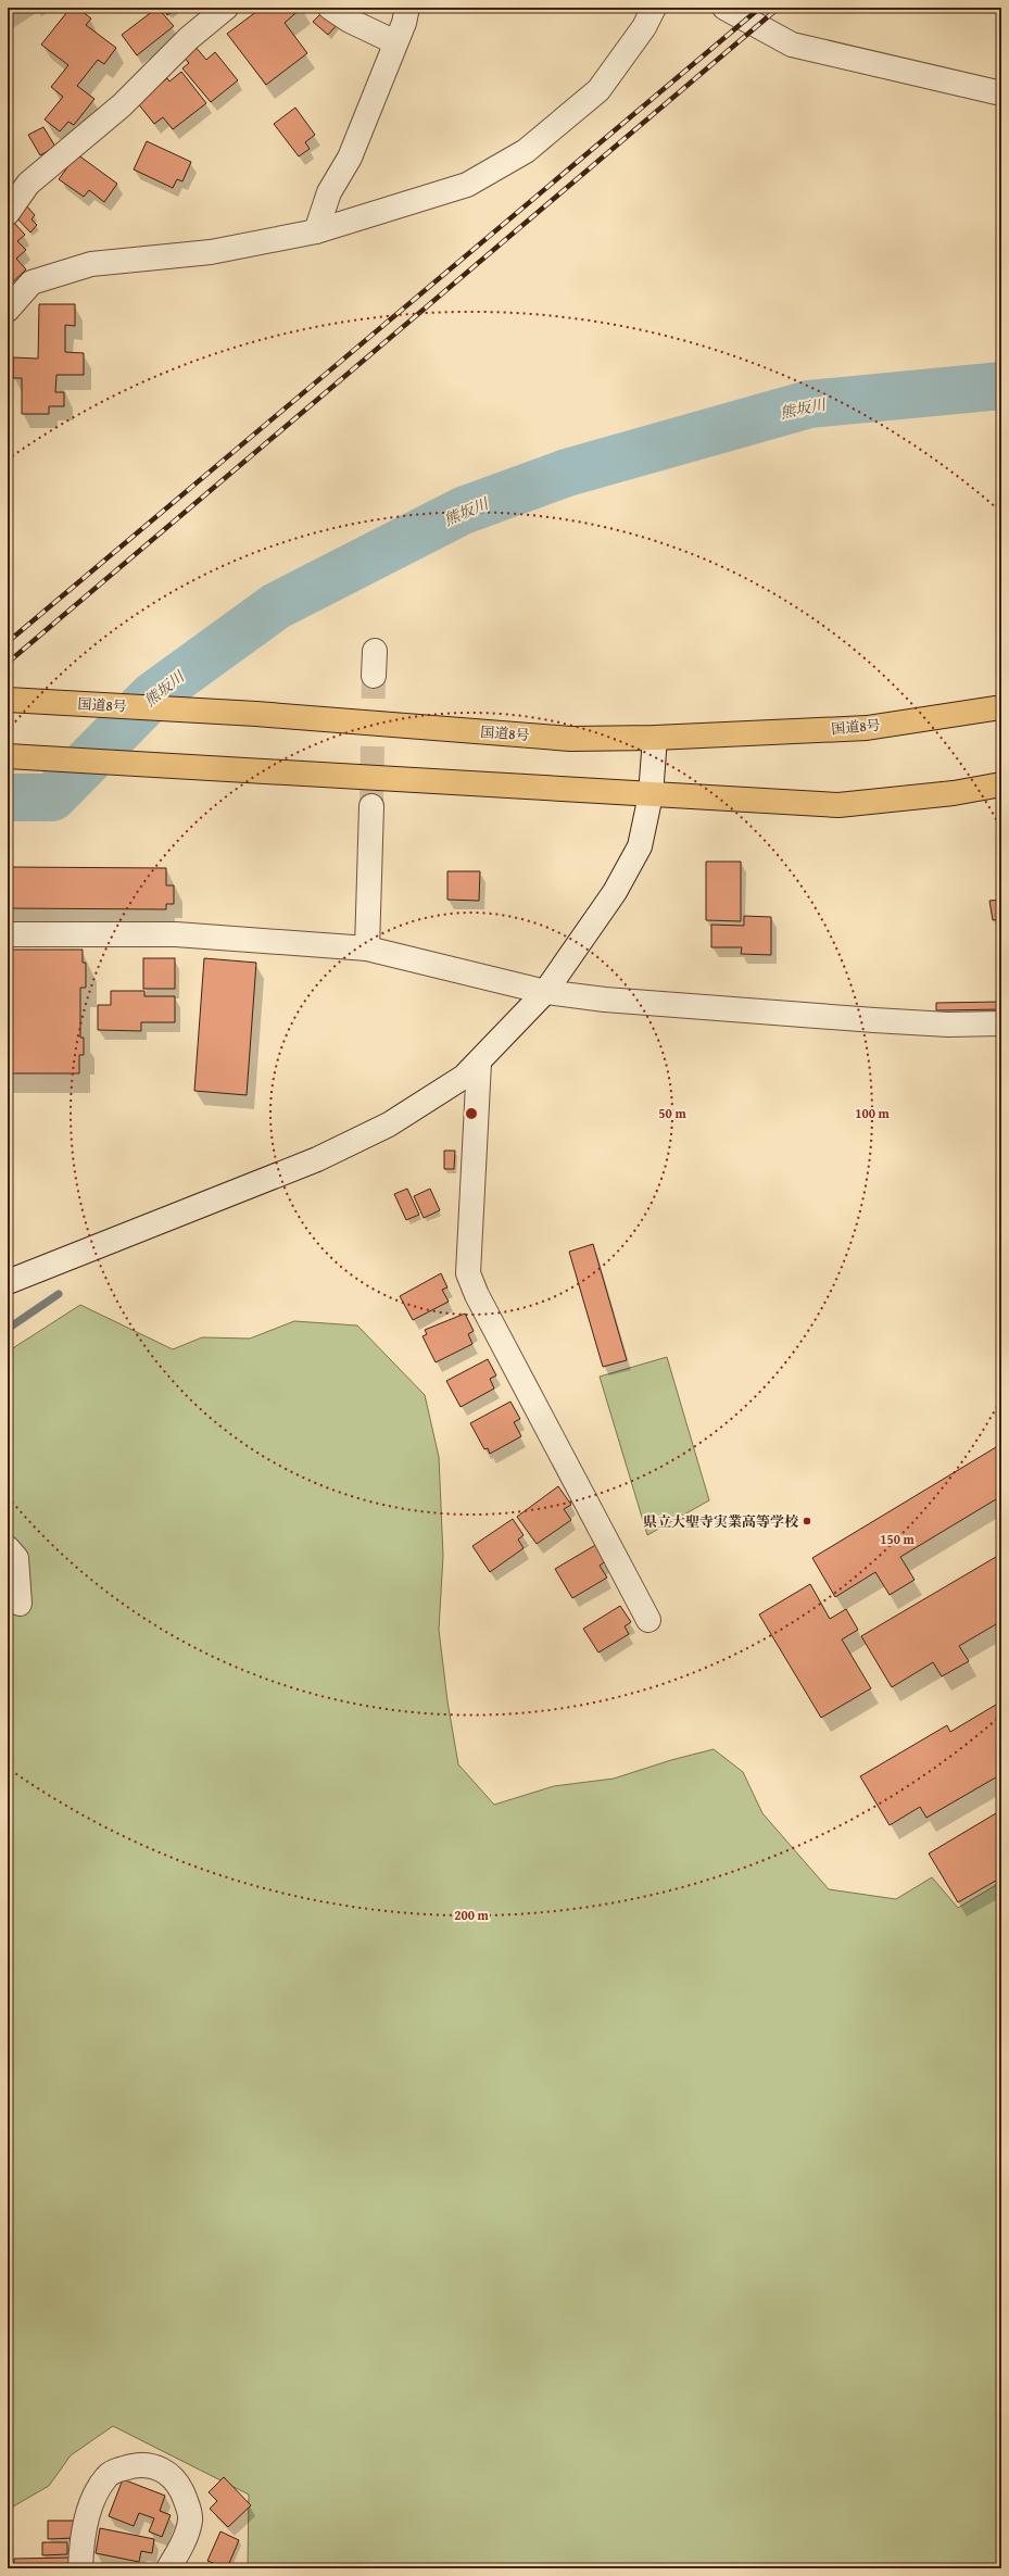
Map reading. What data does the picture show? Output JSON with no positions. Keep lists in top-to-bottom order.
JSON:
{
  "streets": {
    "highway": ["国道8号"]
  },
  "water": ["熊坂川"],
  "places": ["県立大聖寺実業高等学校"],
  "rings": [
    "50 m",
    "100 m",
    "150 m",
    "200 m"
  ]
}
